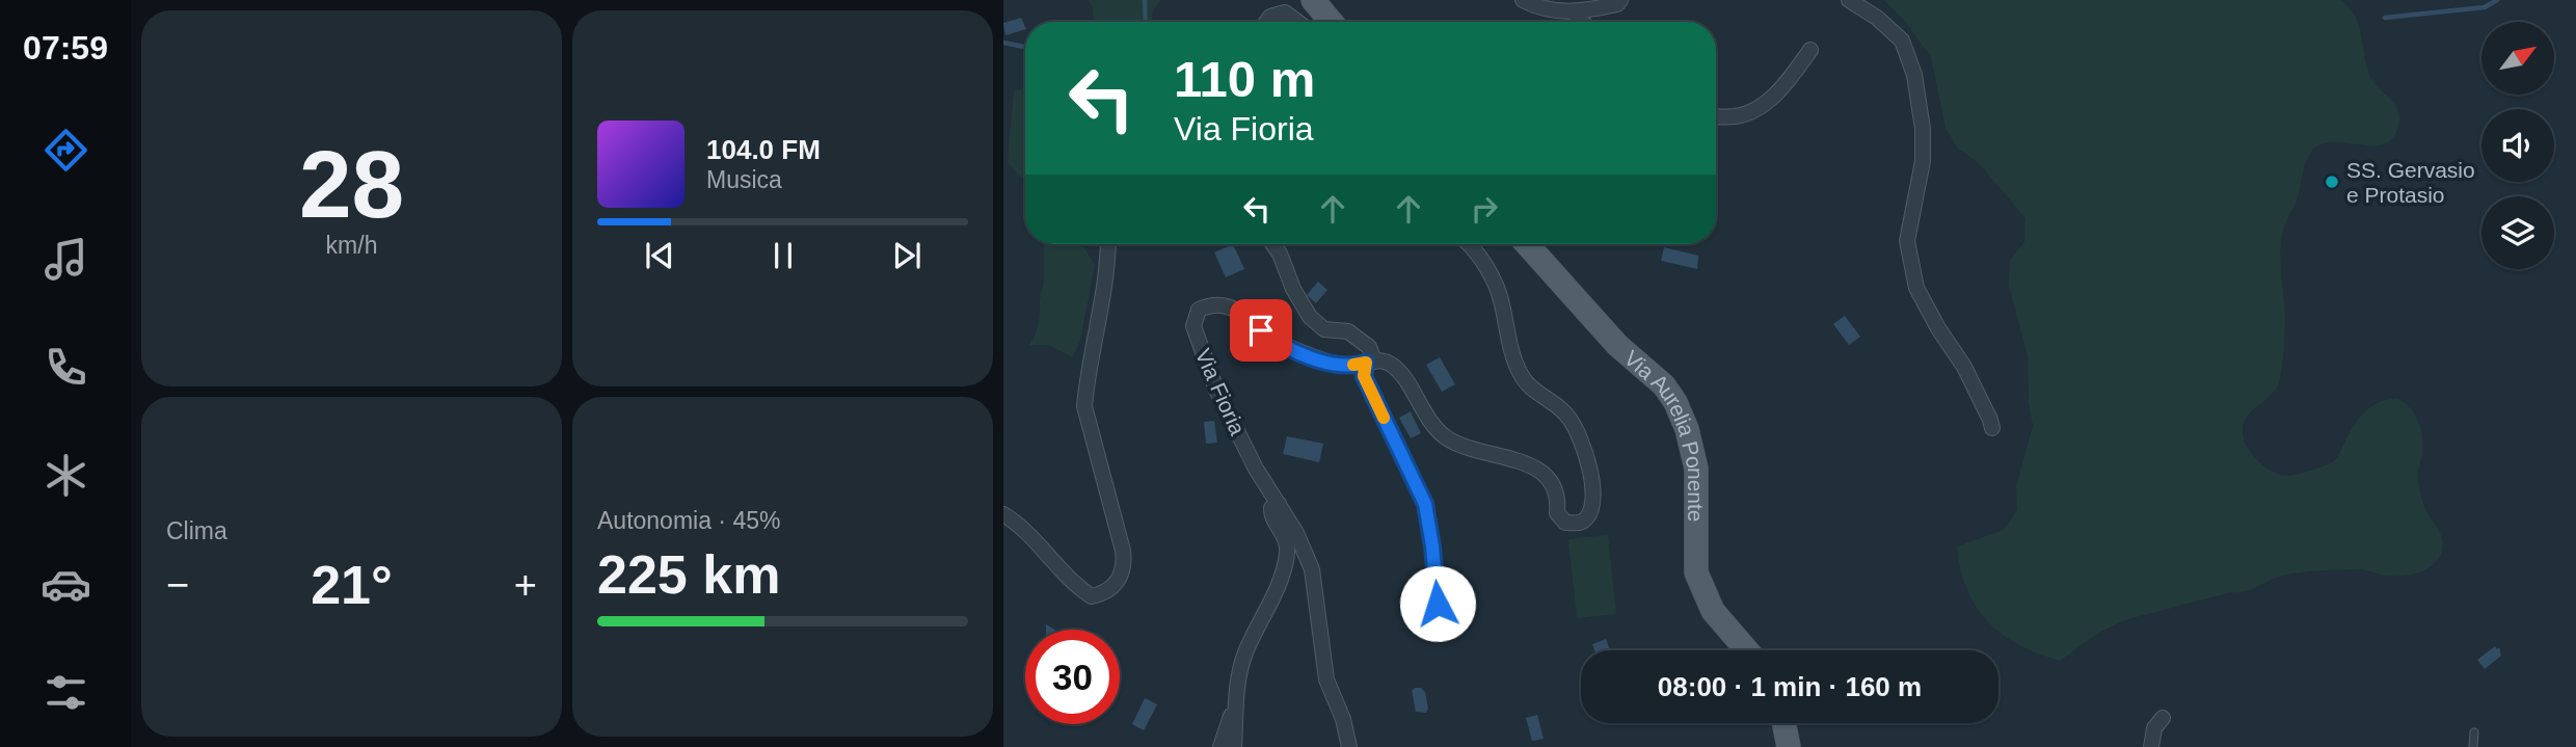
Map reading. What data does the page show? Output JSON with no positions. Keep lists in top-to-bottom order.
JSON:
{
  "streets": {
    "main road": ["Via Aurelia Ponente"],
    "street": ["Via Fioria"]
  },
  "places": ["SS. Gervasio e Protasio"],
  "north": "top right",
  "page": {
    "tabs": "07:59",
    "tile": [
      ["28", "km/h"],
      "Clima",
      ["Autonomia · 45%", "225 km"]
    ],
    "turn": ["110 m", "Via Fioria"],
    "song": ["104.0 FM", "Musica"],
    "heat": ["−", "21°", "+"],
    "limit": "30",
    "trip": "08:00 · 1 min · 160 m"
  }
}
